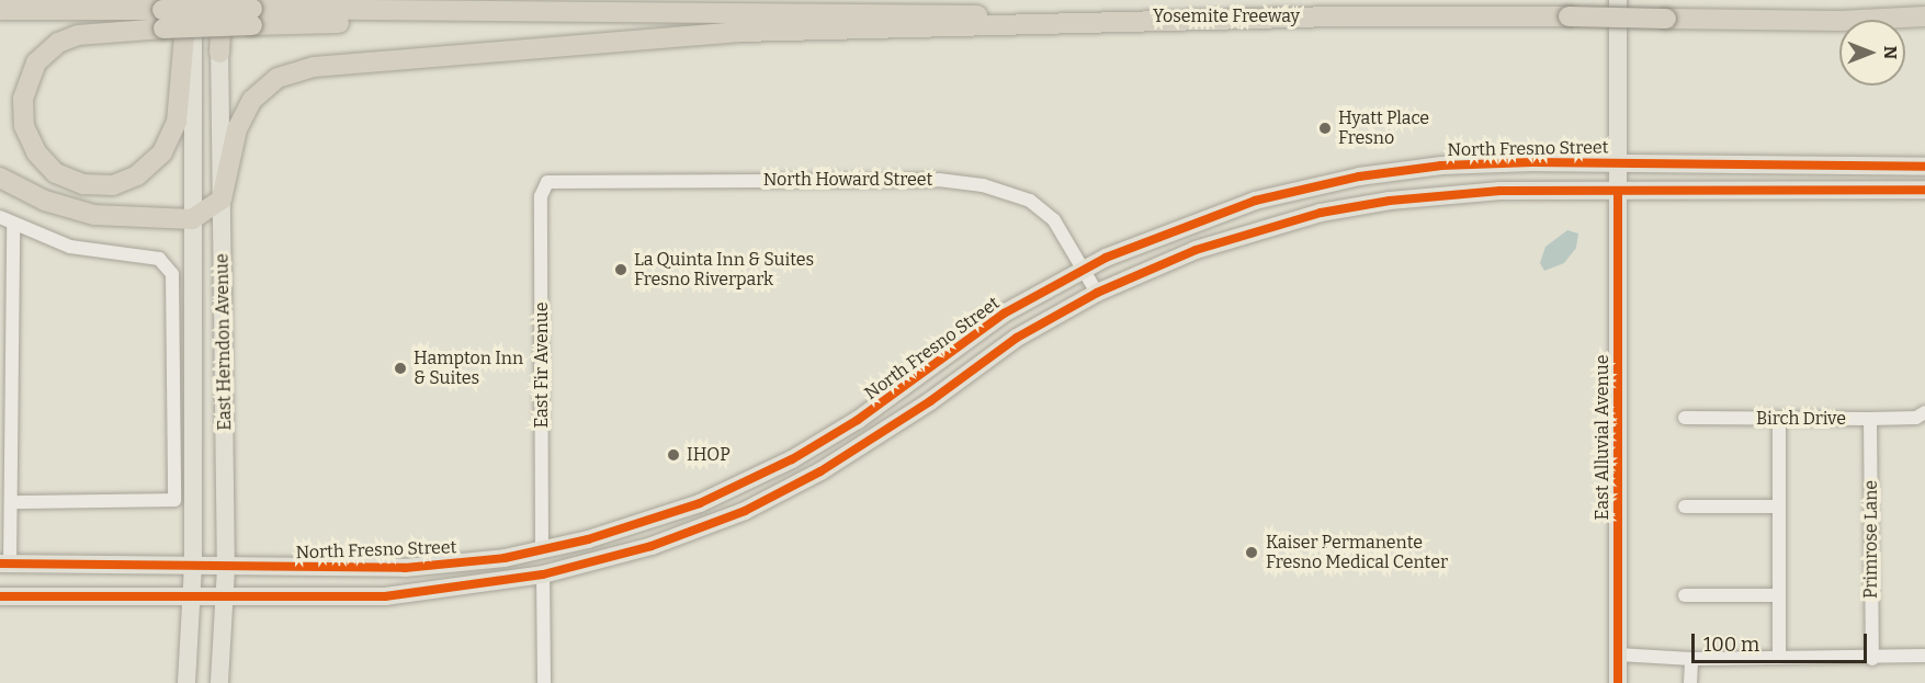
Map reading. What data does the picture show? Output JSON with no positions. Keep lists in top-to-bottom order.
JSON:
{
  "streets": {
    "highway": ["Yosemite Freeway"],
    "main road": ["North Fresno Street", "East Herndon Avenue", "East Alluvial Avenue"],
    "street": [
      "North Howard Street",
      "East Fir Avenue",
      "Birch Drive",
      "Primrose Lane"
    ]
  },
  "crossings": [
    ["North Fresno Street", "North Howard Street"],
    ["North Fresno Street", "East Herndon Avenue"],
    ["North Fresno Street", "East Fir Avenue"],
    ["North Fresno Street", "East Alluvial Avenue"],
    ["North Howard Street", "East Fir Avenue"],
    ["Birch Drive", "Primrose Lane"]
  ],
  "places": [
    "Hyatt Place Fresno",
    "La Quinta Inn & Suites Fresno Riverpark",
    "Hampton Inn & Suites",
    "IHOP",
    "Kaiser Permanente Fresno Medical Center"
  ],
  "scale_bar": "100 m",
  "north": "right"
}
